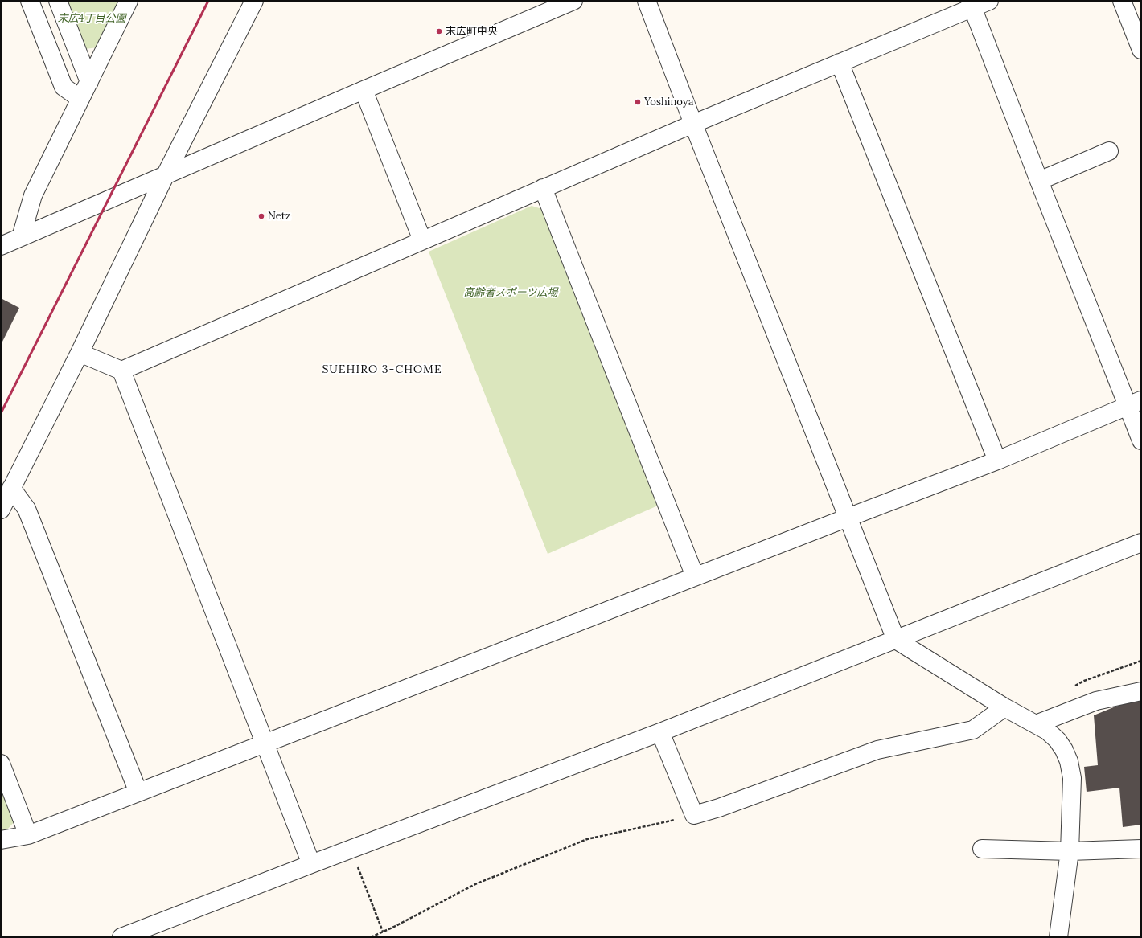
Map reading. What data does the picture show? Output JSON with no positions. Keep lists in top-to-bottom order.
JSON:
{
  "districts": ["SUEHIRO 3-CHOME"],
  "parks": ["末広4丁目公園", "高齢者スポーツ広場"],
  "places": ["末広町中央", "Yoshinoya", "Netz"]
}
